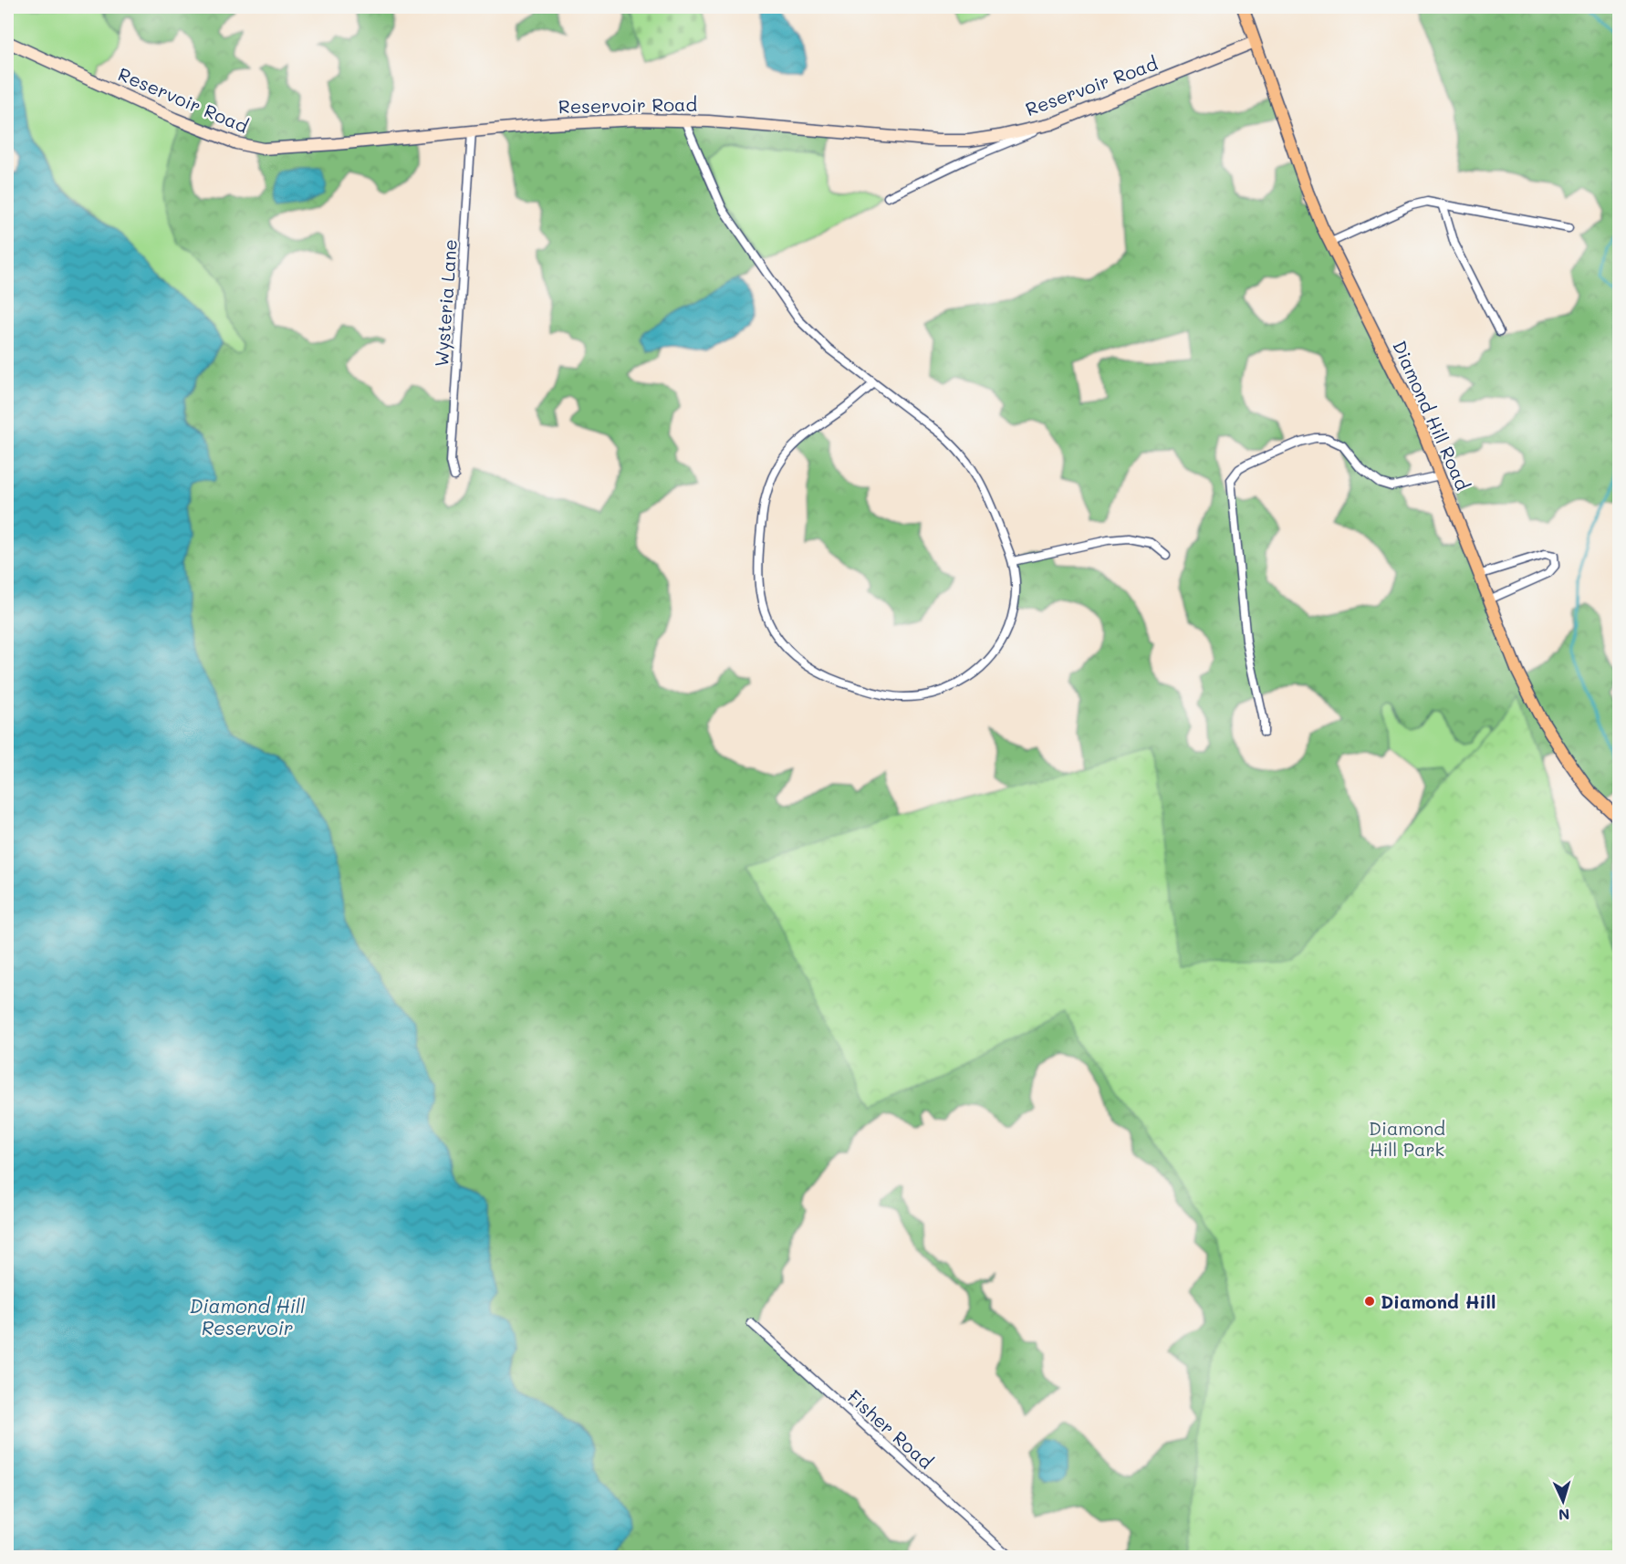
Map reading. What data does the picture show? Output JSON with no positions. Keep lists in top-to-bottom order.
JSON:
{
  "streets": {
    "main road": ["Diamond Hill Road"],
    "street": ["Reservoir Road", "Wysteria Lane", "Fisher Road"]
  },
  "crossings": [
    ["Reservoir Road", "Wysteria Lane"],
    ["Reservoir Road", "Diamond Hill Road"]
  ],
  "water": ["Diamond Hill Reservoir"],
  "parks": ["Diamond Hill Park"],
  "places": ["Diamond Hill"],
  "north": "bottom"
}
